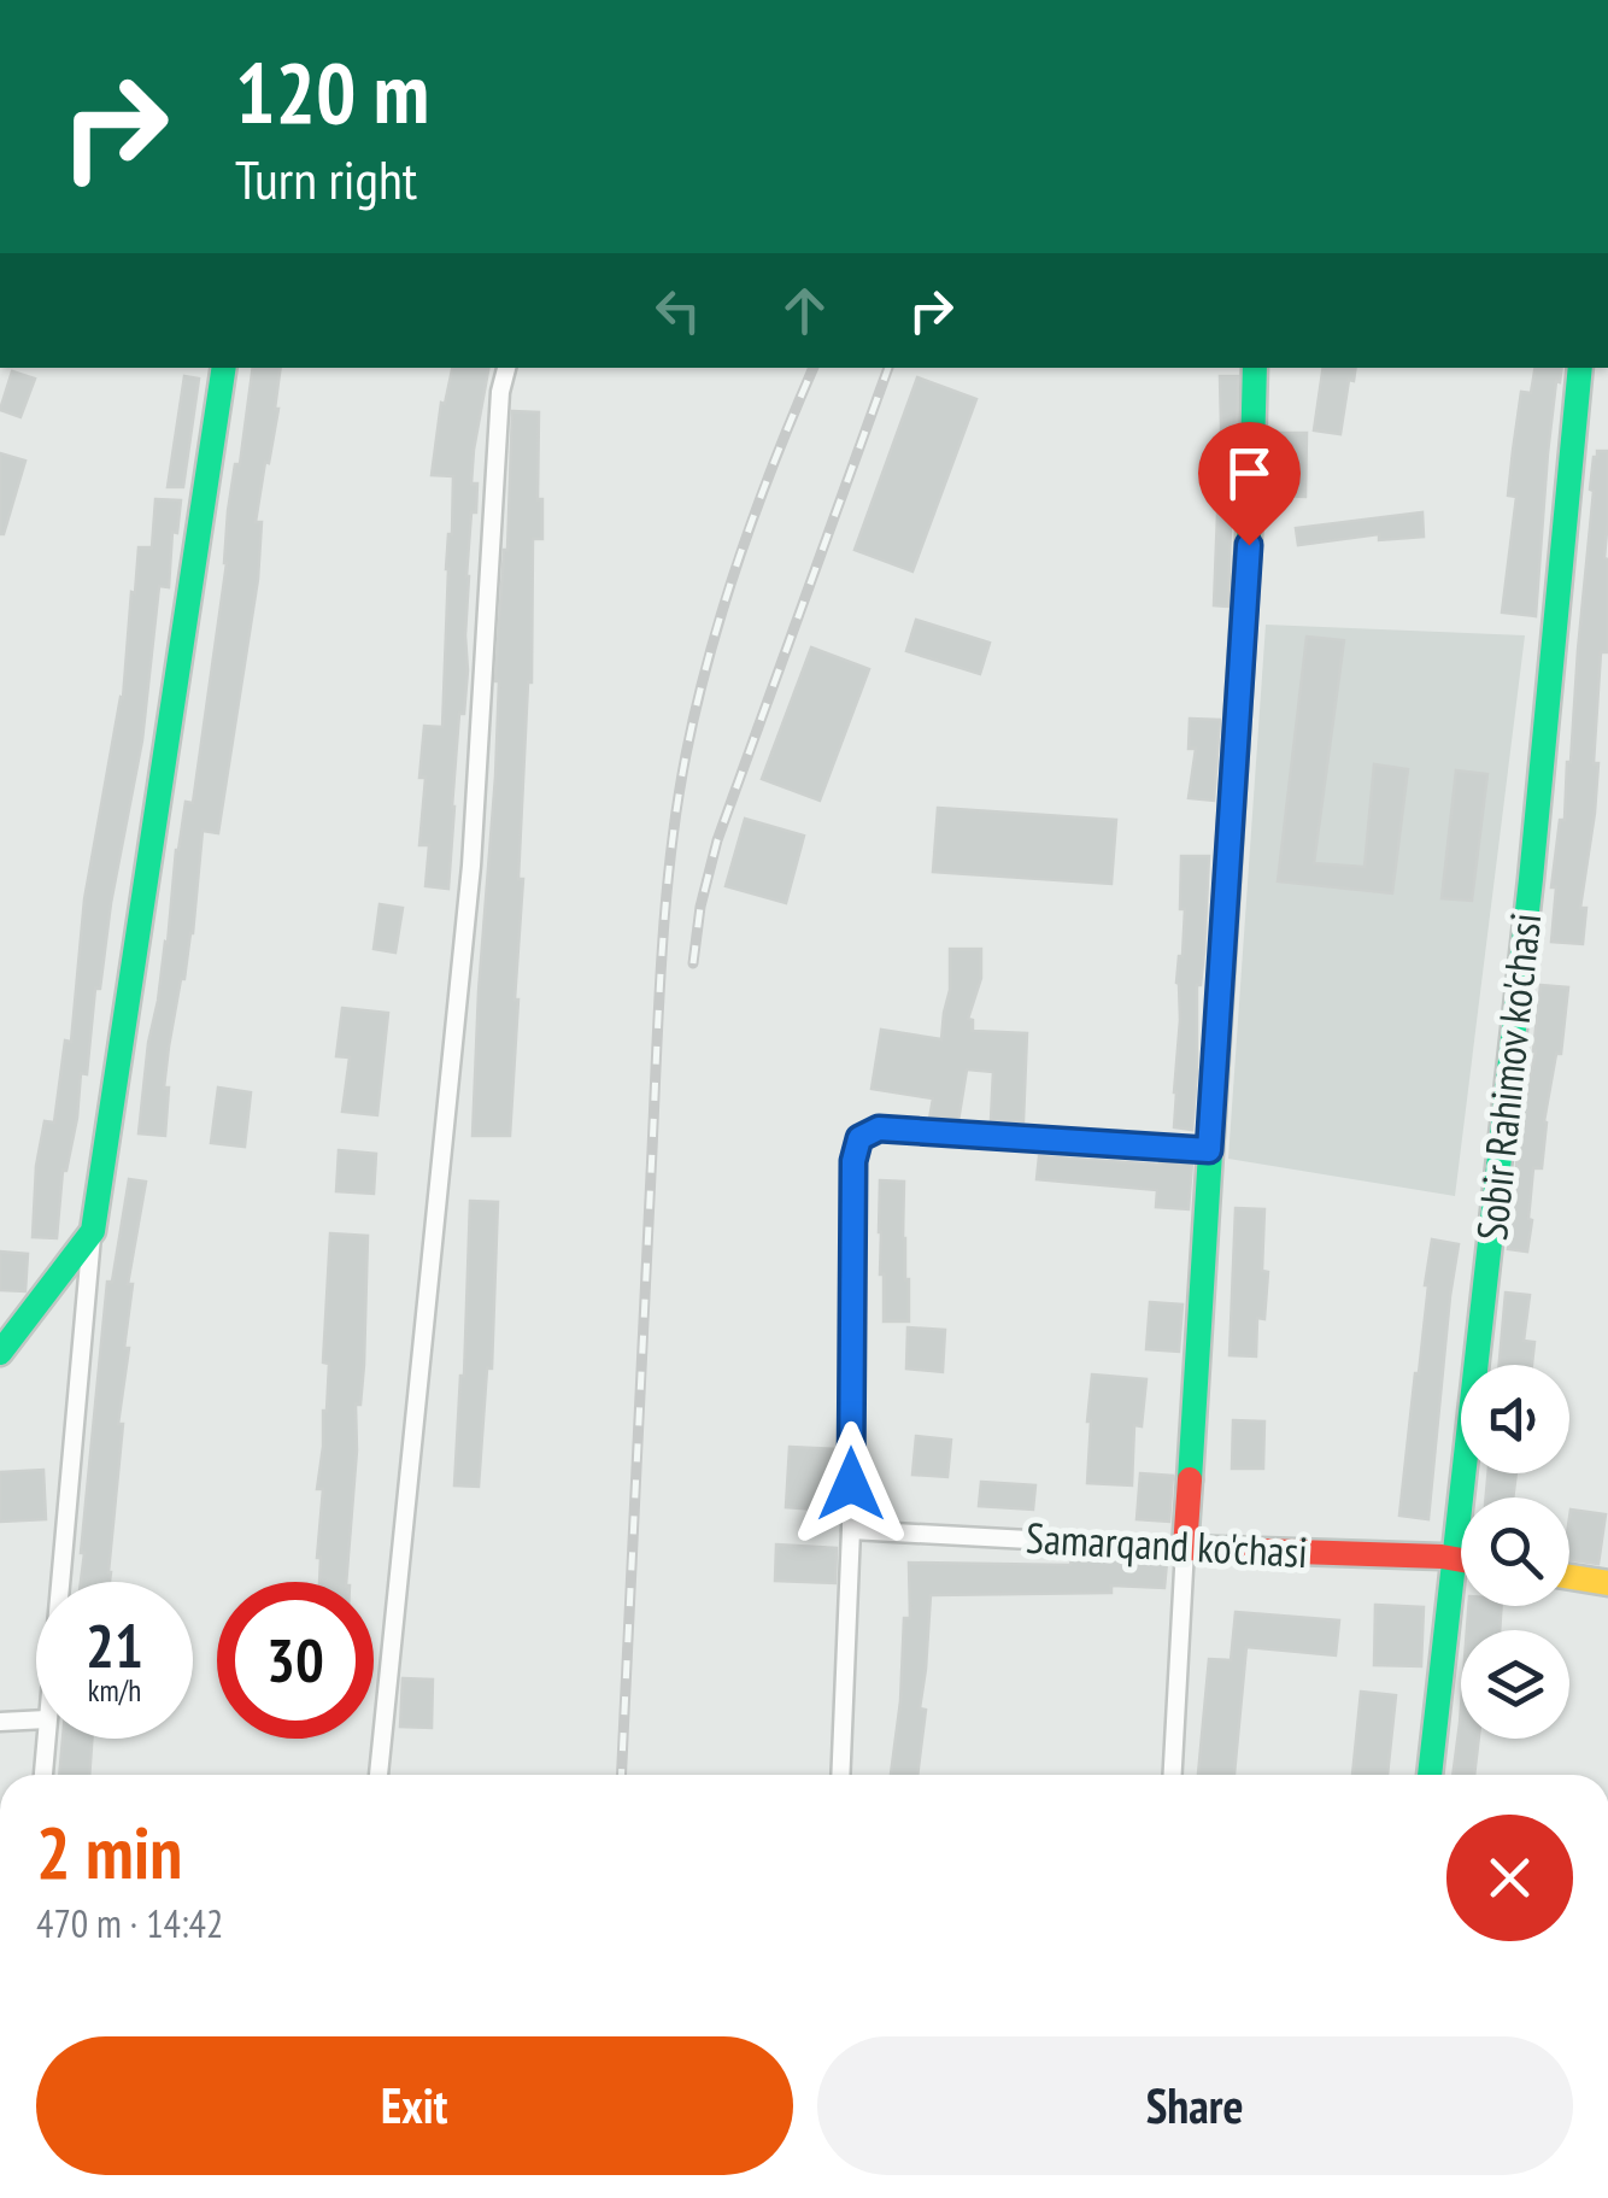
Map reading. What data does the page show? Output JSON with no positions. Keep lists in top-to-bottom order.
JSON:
{
  "streets": {
    "street": ["Sobir Rahimov ko'chasi", "Samarqand ko'chasi"]
  },
  "crossings": [
    ["Sobir Rahimov ko'chasi", "Samarqand ko'chasi"]
  ],
  "page": {
    "turn": ["120 m", "Turn right"],
    "speed": "21 km/h",
    "limit": "30",
    "heading": ["2 min", "470 m · 14:42"],
    "buttons": ["Exit", "Share"]
  }
}
